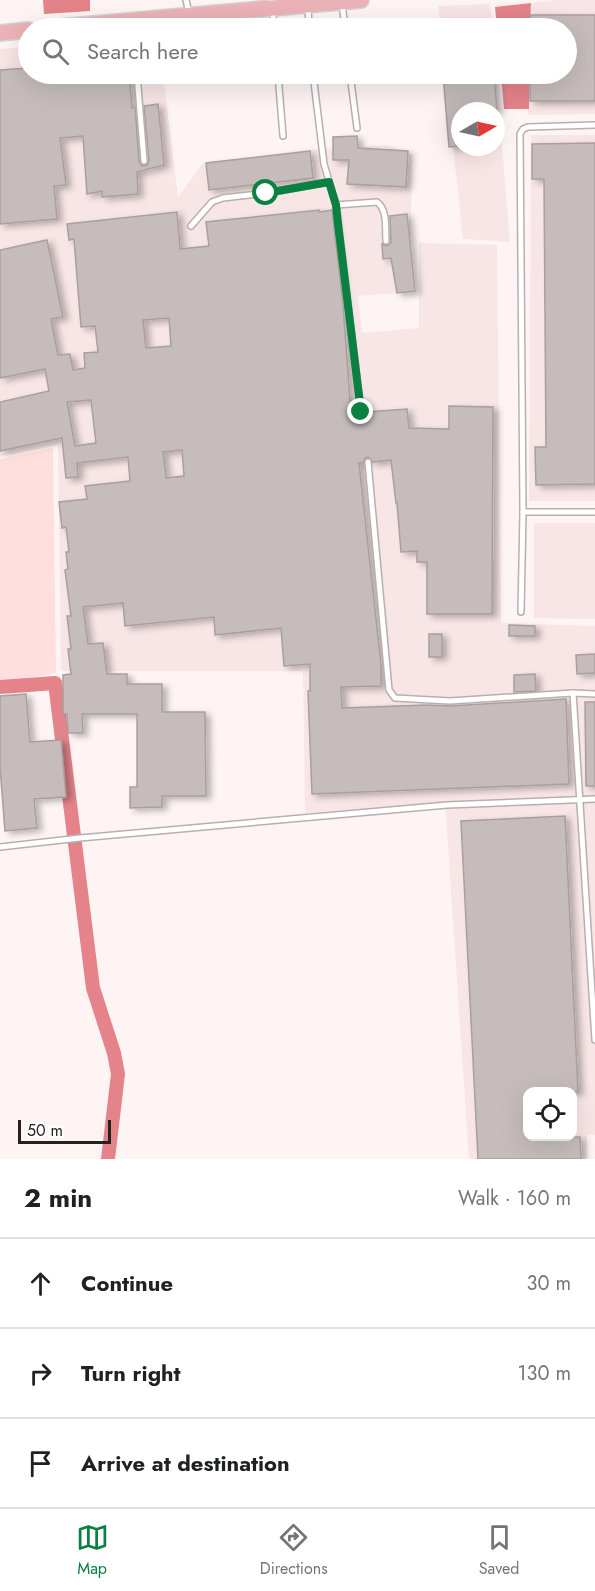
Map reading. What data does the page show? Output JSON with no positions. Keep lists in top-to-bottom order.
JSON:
{
  "scale_bar": "50 m",
  "north": "right",
  "page": {
    "search": "Search here",
    "scale": "50 m",
    "heading": ["2 min", "Walk · 160 m"],
    "list": [
      ["Continue", "30 m"],
      ["Turn right", "130 m"],
      "Arrive at destination"
    ],
    "nav": ["Map", "Directions", "Saved"]
  }
}
